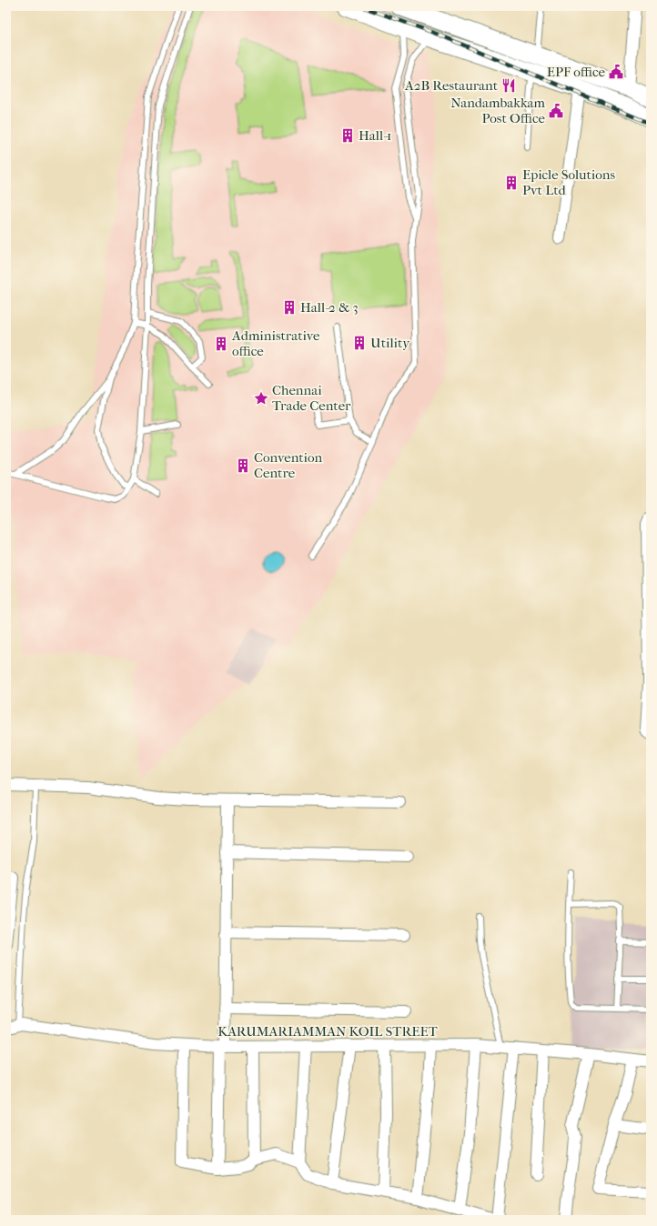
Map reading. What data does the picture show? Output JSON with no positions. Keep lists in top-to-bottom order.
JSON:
{
  "streets": {
    "street": ["KARUMARIAMMAN KOIL STREET"]
  },
  "places": {
    "public building": ["EPF office", "Nandambakkam Post Office"],
    "restaurant": ["A2B Restaurant"],
    "building": [
      "Hall-1",
      "Epicle Solutions Pvt Ltd",
      "Hall-2 & 3",
      "Utility",
      "Administrative office",
      "Convention Centre"
    ],
    "place": ["Chennai Trade Center"]
  }
}
